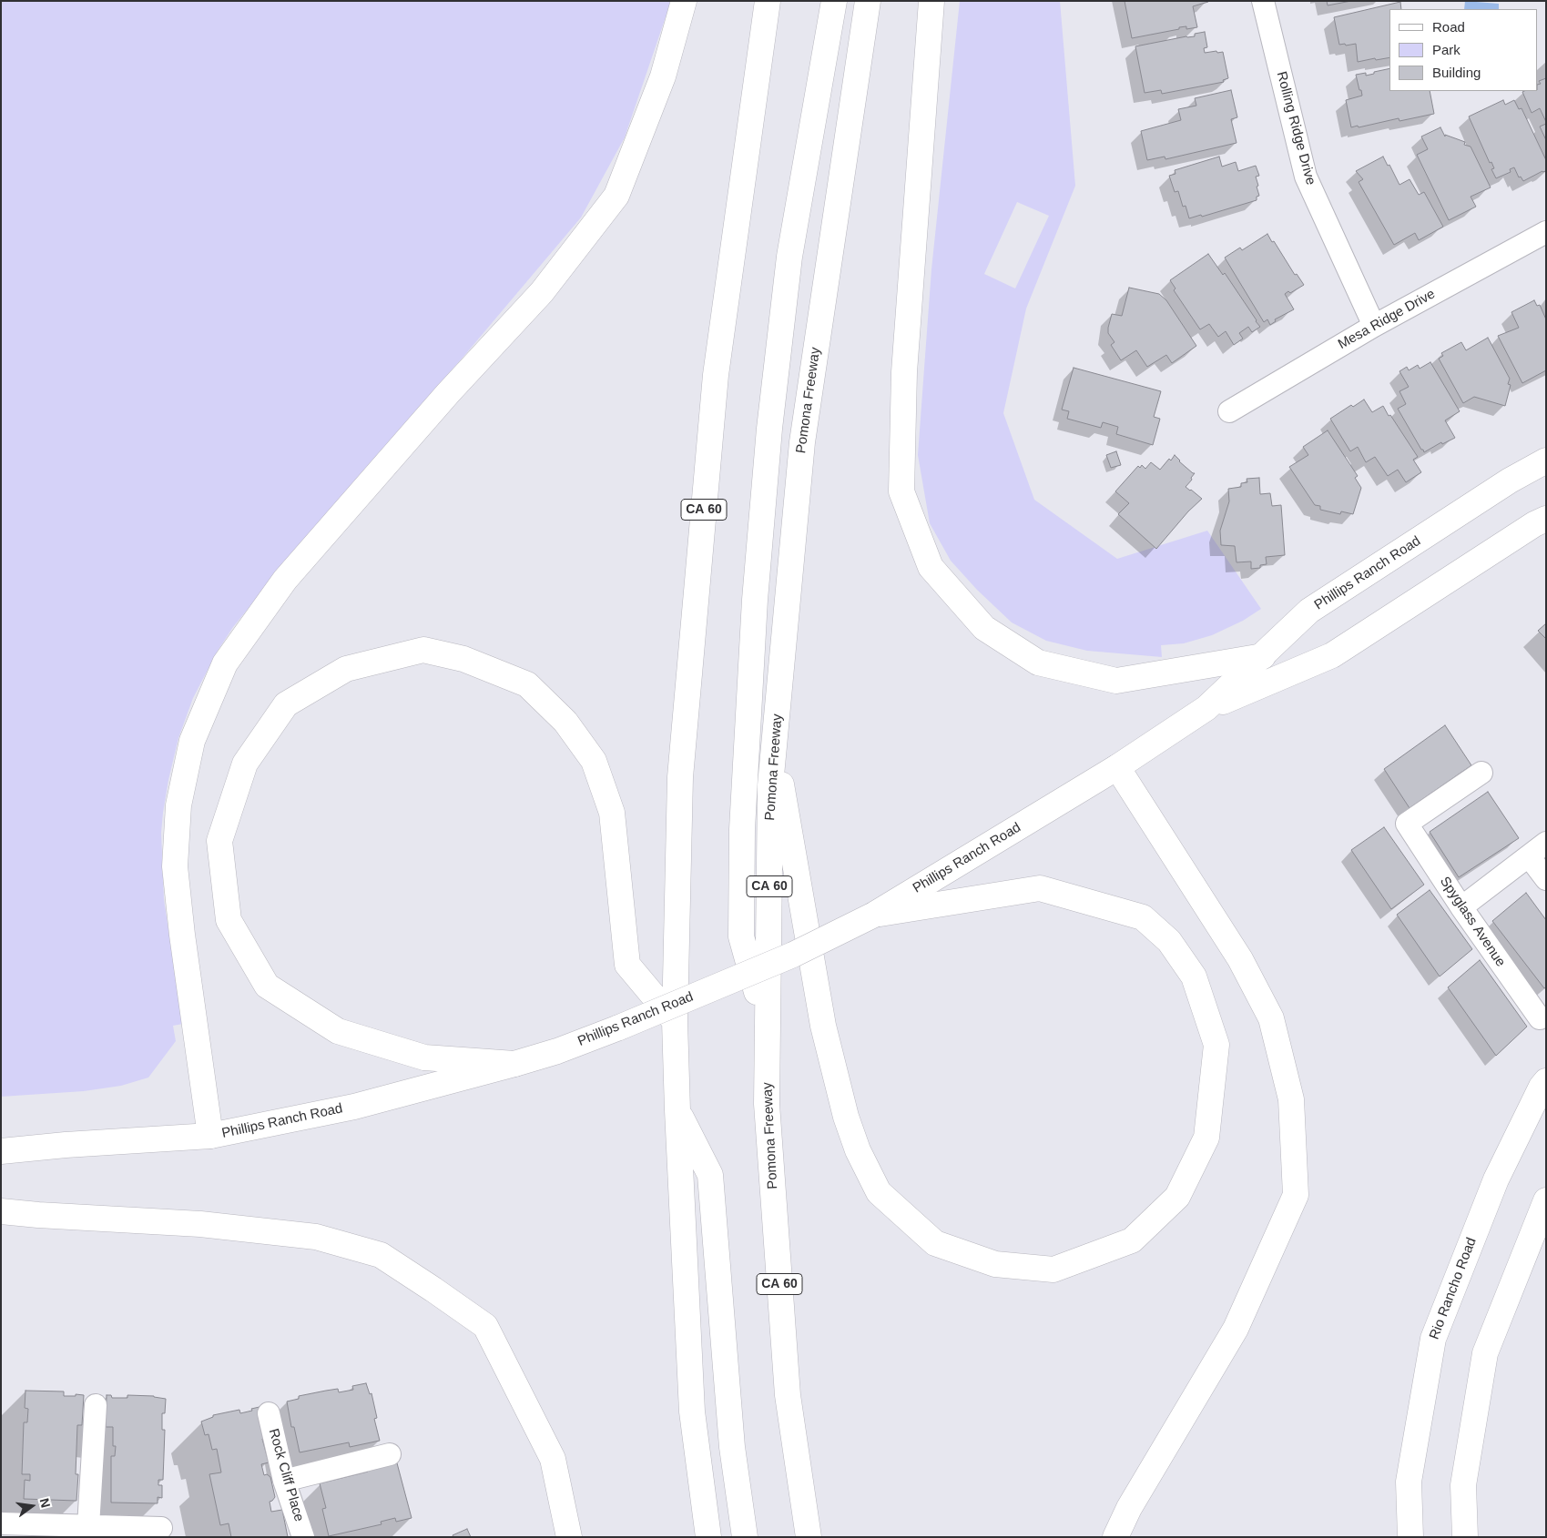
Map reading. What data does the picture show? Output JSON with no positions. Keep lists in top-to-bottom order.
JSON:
{
  "streets": {
    "main road": [
      "Pomona Freeway",
      "CA 60",
      "Phillips Ranch Road",
      "Rio Rancho Road"
    ],
    "street": [
      "Rolling Ridge Drive",
      "Mesa Ridge Drive",
      "Spyglass Avenue",
      "Rock Cliff Place"
    ]
  },
  "crossings": [
    ["Rolling Ridge Drive", "Mesa Ridge Drive"]
  ],
  "legend": ["Road", "Park", "Building"],
  "north": "right"
}
